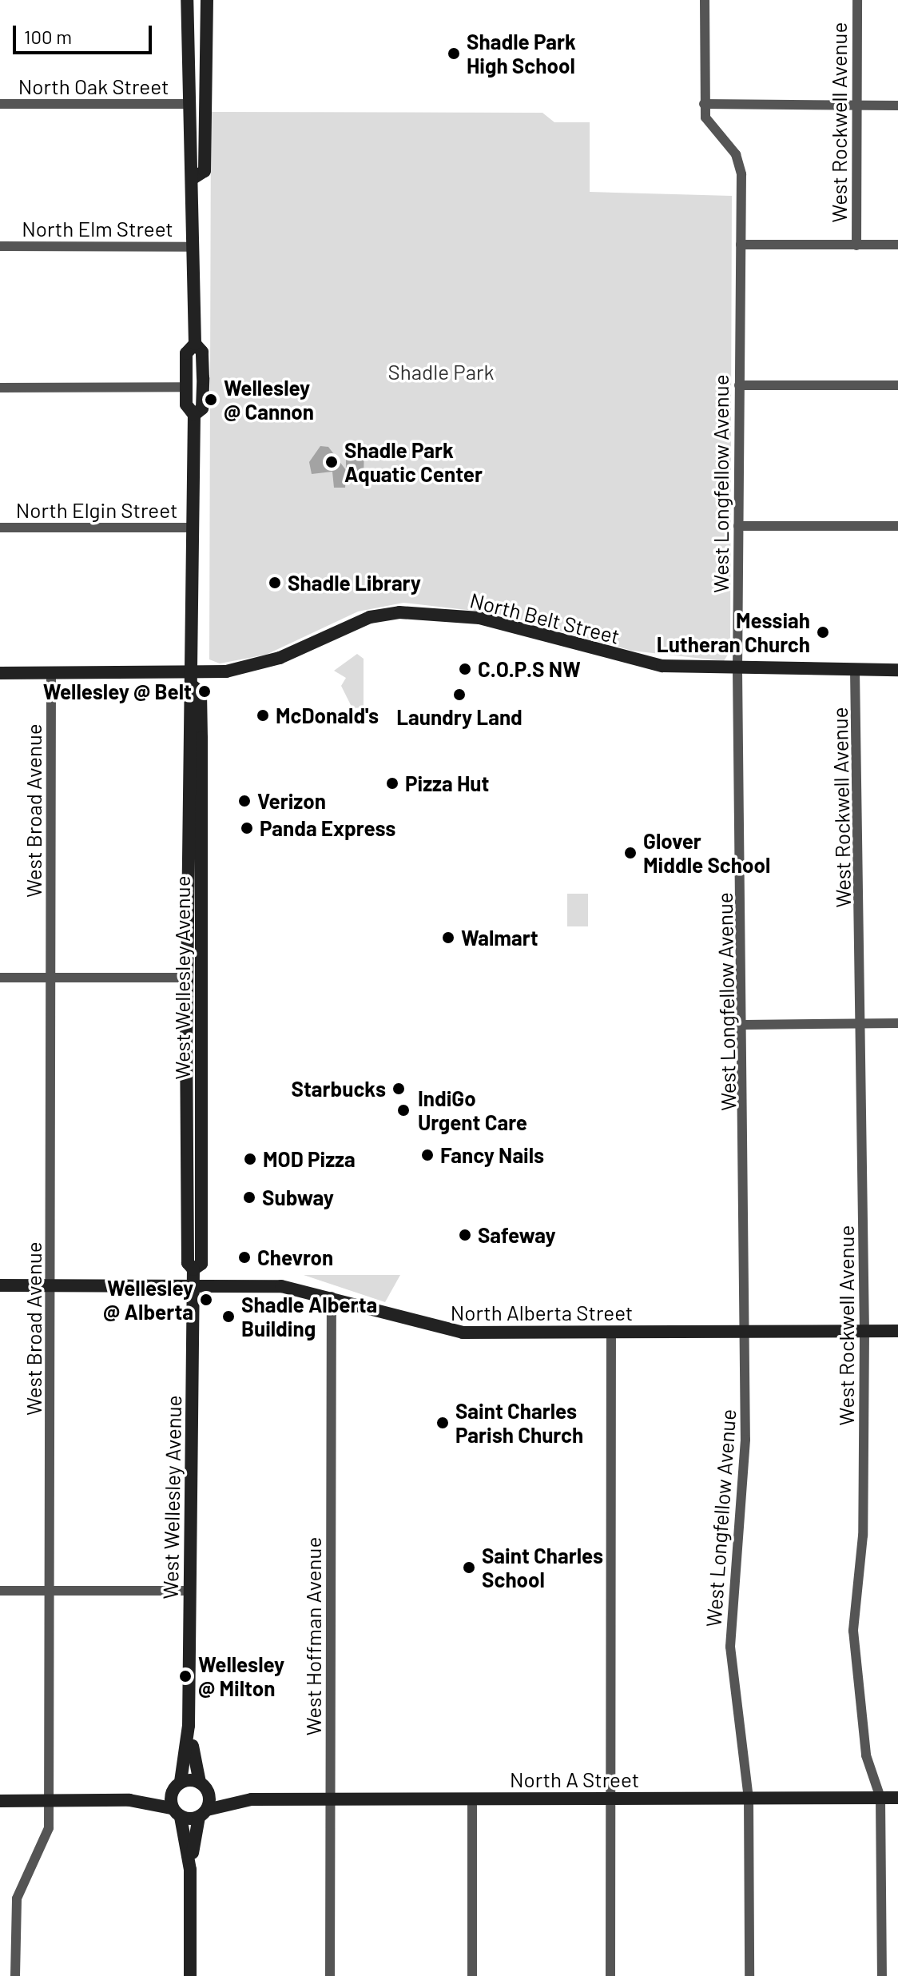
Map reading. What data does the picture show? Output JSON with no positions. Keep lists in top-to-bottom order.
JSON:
{
  "streets": {
    "main road": [
      "North Belt Street",
      "West Wellesley Avenue",
      "North Alberta Street",
      "North A Street"
    ],
    "street": [
      "North Oak Street",
      "West Rockwell Avenue",
      "North Elm Street",
      "West Longfellow Avenue",
      "North Elgin Street",
      "West Broad Avenue",
      "West Hoffman Avenue"
    ]
  },
  "crossings": [
    ["North Oak Street", "West Wellesley Avenue"],
    ["West Rockwell Avenue", "North Belt Street"],
    ["West Rockwell Avenue", "North Alberta Street"],
    ["West Rockwell Avenue", "North A Street"],
    ["North Elm Street", "West Wellesley Avenue"],
    ["West Longfellow Avenue", "North Belt Street"],
    ["West Longfellow Avenue", "North Alberta Street"],
    ["West Longfellow Avenue", "North A Street"],
    ["North Elgin Street", "West Wellesley Avenue"],
    ["North Belt Street", "West Broad Avenue"],
    ["North Belt Street", "West Wellesley Avenue"],
    ["West Broad Avenue", "North Alberta Street"],
    ["West Wellesley Avenue", "North Alberta Street"],
    ["West Wellesley Avenue", "North A Street"],
    ["North Alberta Street", "West Hoffman Avenue"],
    ["West Hoffman Avenue", "North A Street"]
  ],
  "parks": ["Shadle Park"],
  "places": [
    "Shadle Park High School",
    "Wellesley @ Cannon",
    "Shadle Park Aquatic Center",
    "Shadle Library",
    "Messiah Lutheran Church",
    "C.O.P.S NW",
    "Wellesley @ Belt",
    "Laundry Land",
    "McDonald's",
    "Pizza Hut",
    "Verizon",
    "Panda Express",
    "Glover Middle School",
    "Walmart",
    "Starbucks",
    "IndiGo Urgent Care",
    "Fancy Nails",
    "MOD Pizza",
    "Subway",
    "Safeway",
    "Chevron",
    "Wellesley @ Alberta",
    "Shadle Alberta Building",
    "Saint Charles Parish Church",
    "Saint Charles School",
    "Wellesley @ Milton"
  ],
  "scale_bar": "100 m"
}
